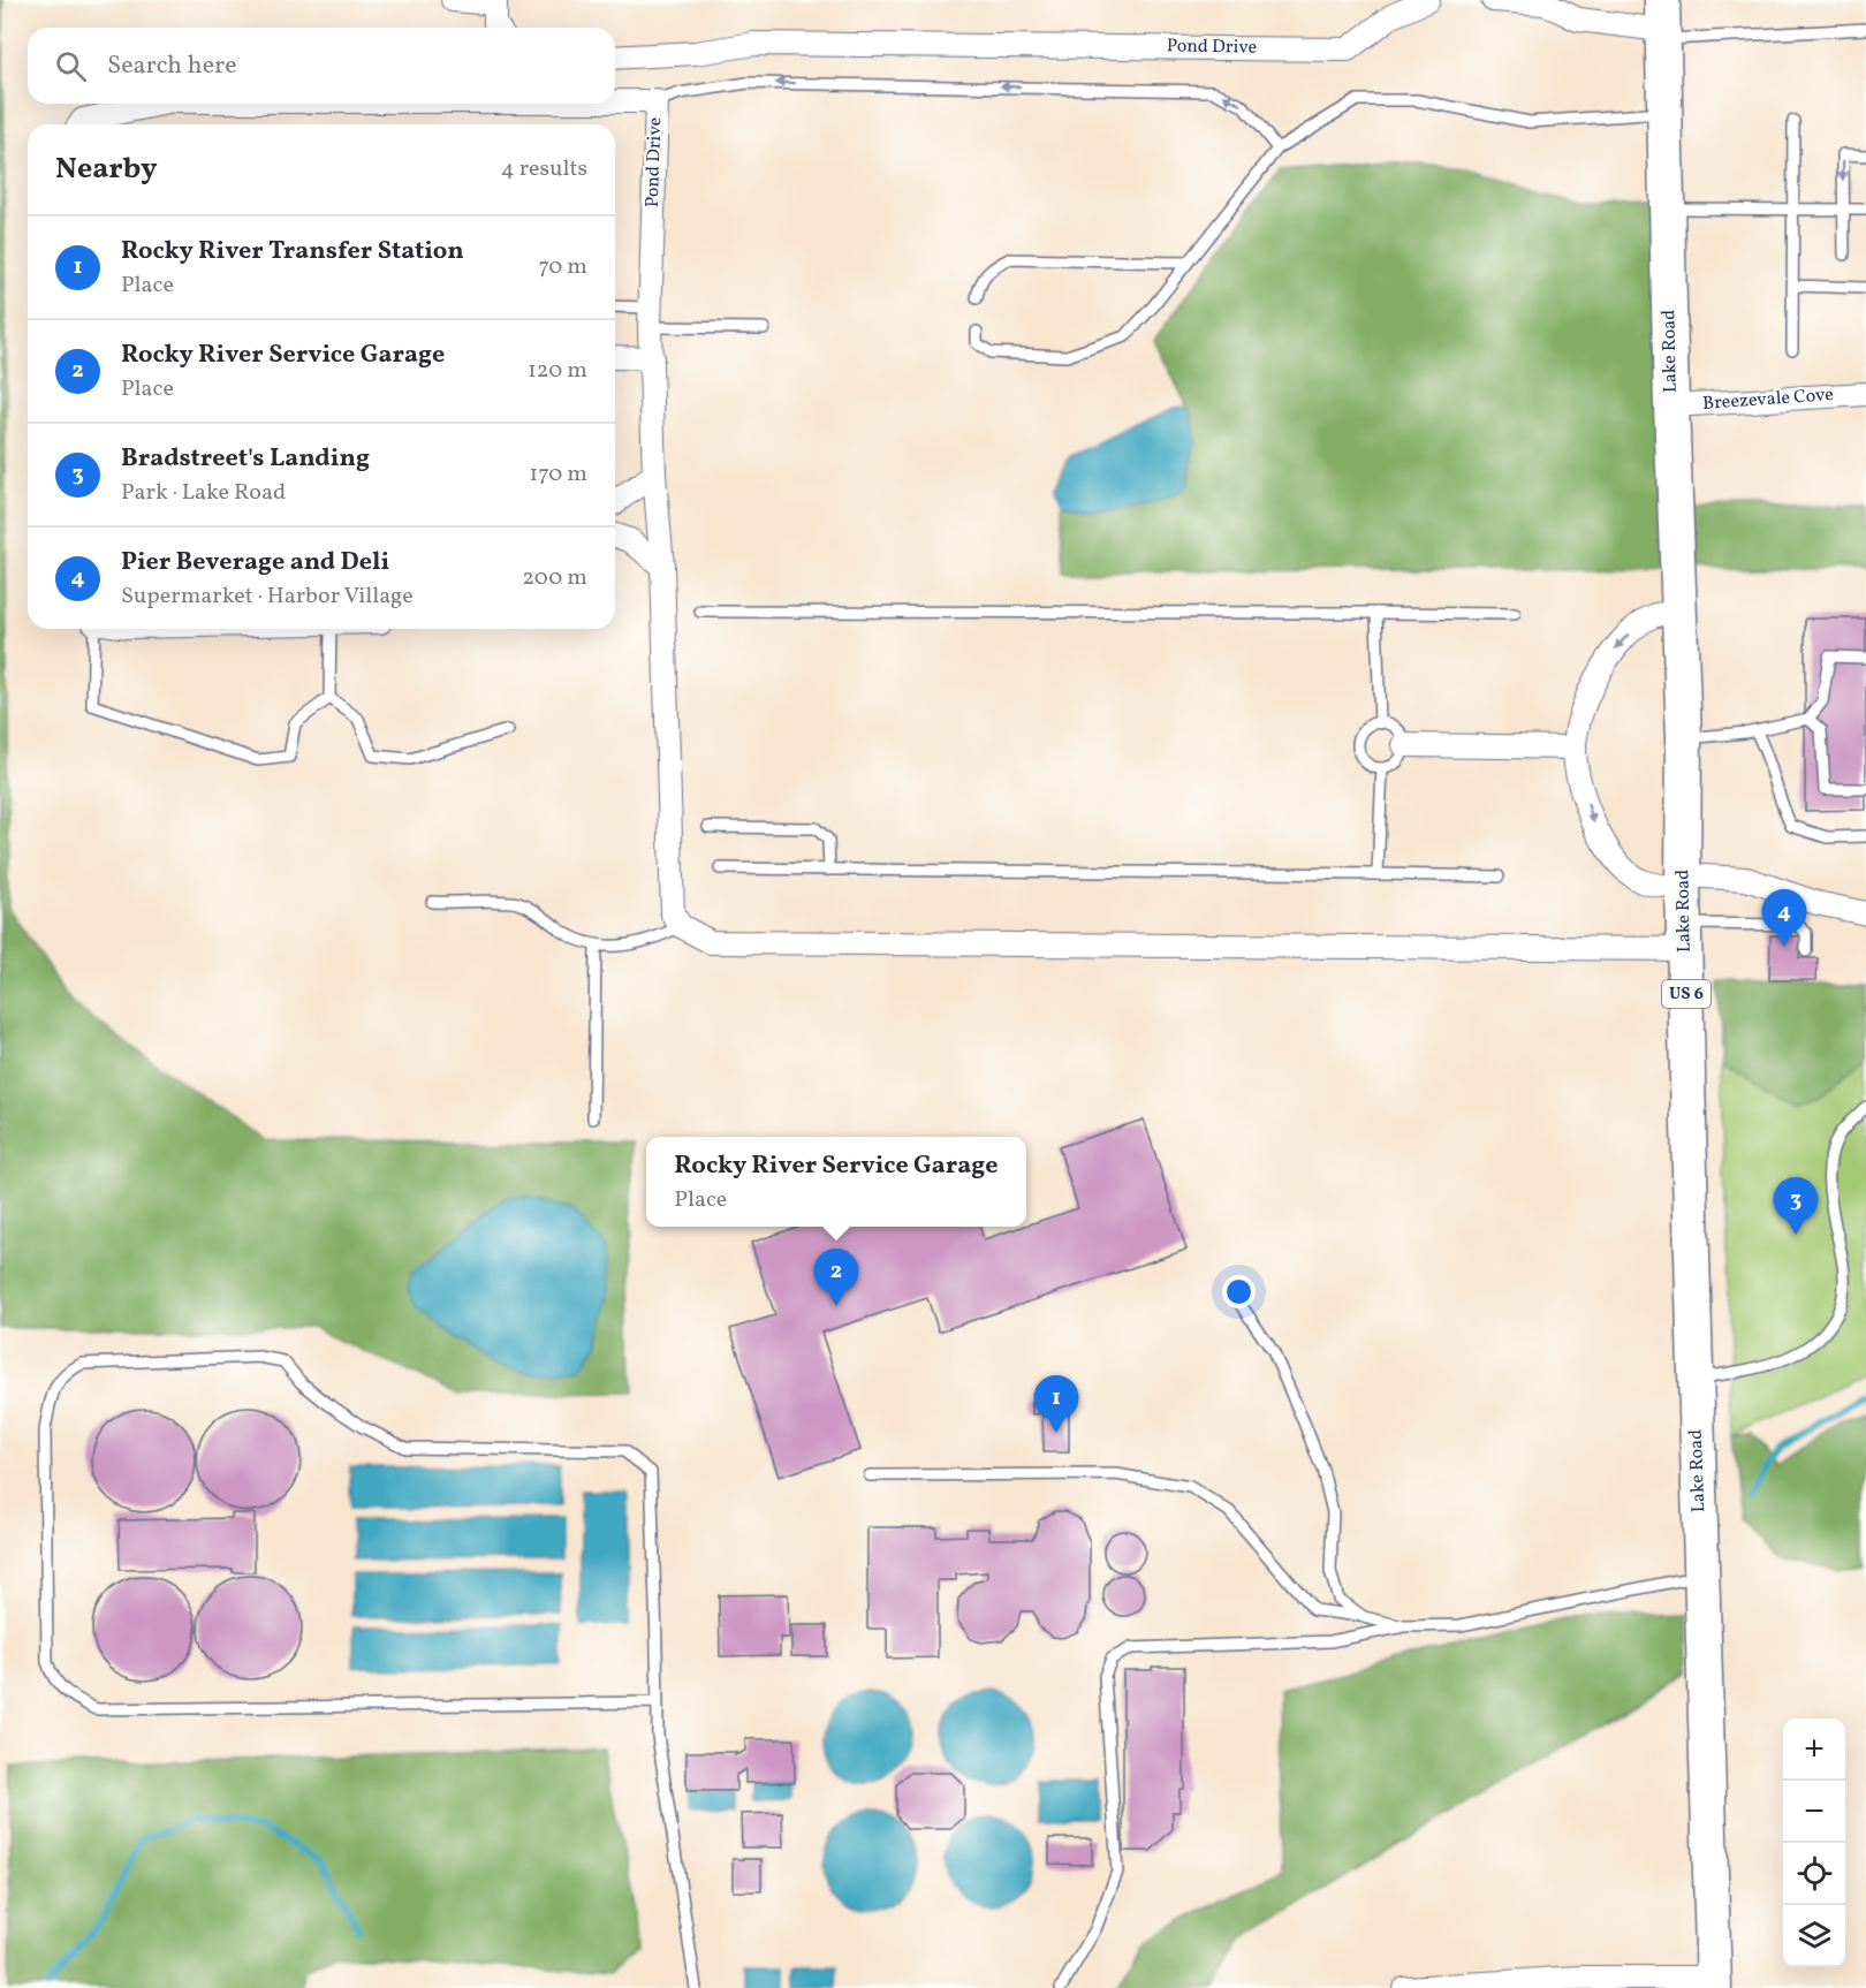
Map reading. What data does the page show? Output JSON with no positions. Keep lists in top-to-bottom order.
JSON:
{
  "streets": {
    "main road": ["Lake Road", "US 6"],
    "street": ["Pond Drive", "Breezevale Cove"]
  },
  "crossings": [
    ["Lake Road", "Breezevale Cove"]
  ],
  "page": {
    "search": "Search here",
    "heading": ["Nearby", "4 results"],
    "list": [
      {
        "mark": "1",
        "name": "Rocky River Transfer Station",
        "note": "Place",
        "value": "70 m"
      },
      {
        "mark": "2",
        "name": "Rocky River Service Garage",
        "note": "Place",
        "value": "120 m"
      },
      {
        "mark": "3",
        "name": "Bradstreet's Landing",
        "note": "Park · Lake Road",
        "value": "170 m"
      },
      {
        "mark": "4",
        "name": "Pier Beverage and Deli",
        "note": "Supermarket · Harbor Village",
        "value": "200 m"
      }
    ],
    "pins": [
      "4",
      "3",
      "2",
      "1"
    ],
    "popup": ["Rocky River Service Garage", "Place"],
    "map_buttons": ["+", "−"]
  }
}
